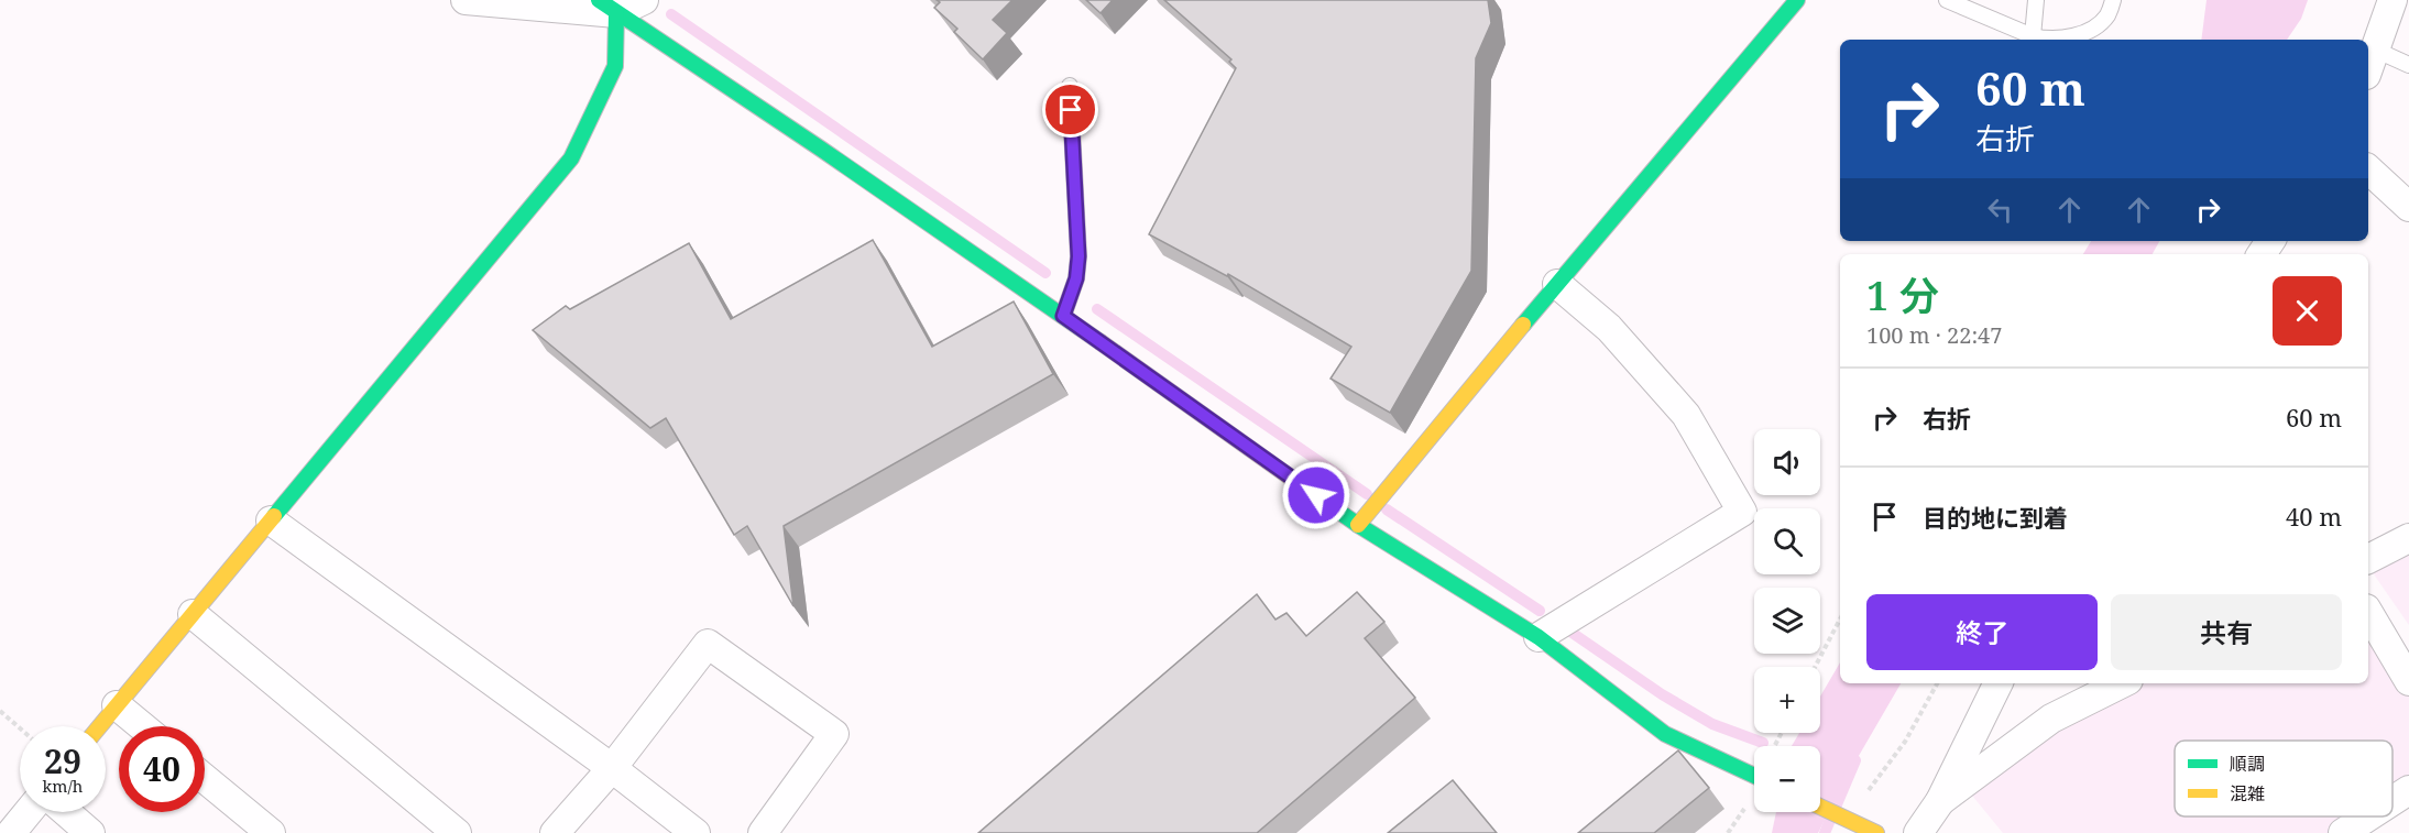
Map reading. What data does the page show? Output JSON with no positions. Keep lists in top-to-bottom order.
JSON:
{
  "legend": ["順調", "混雑"],
  "page": {
    "turn": ["60 m", "右折"],
    "heading": ["1 分", "100 m · 22:47"],
    "list": [
      {
        "name": "右折",
        "value": "60 m"
      },
      {
        "name": "目的地に到着",
        "value": "40 m"
      }
    ],
    "map_buttons": ["+", "−"],
    "buttons": ["終了", "共有"],
    "speed": "29 km/h",
    "limit": "40"
  }
}
